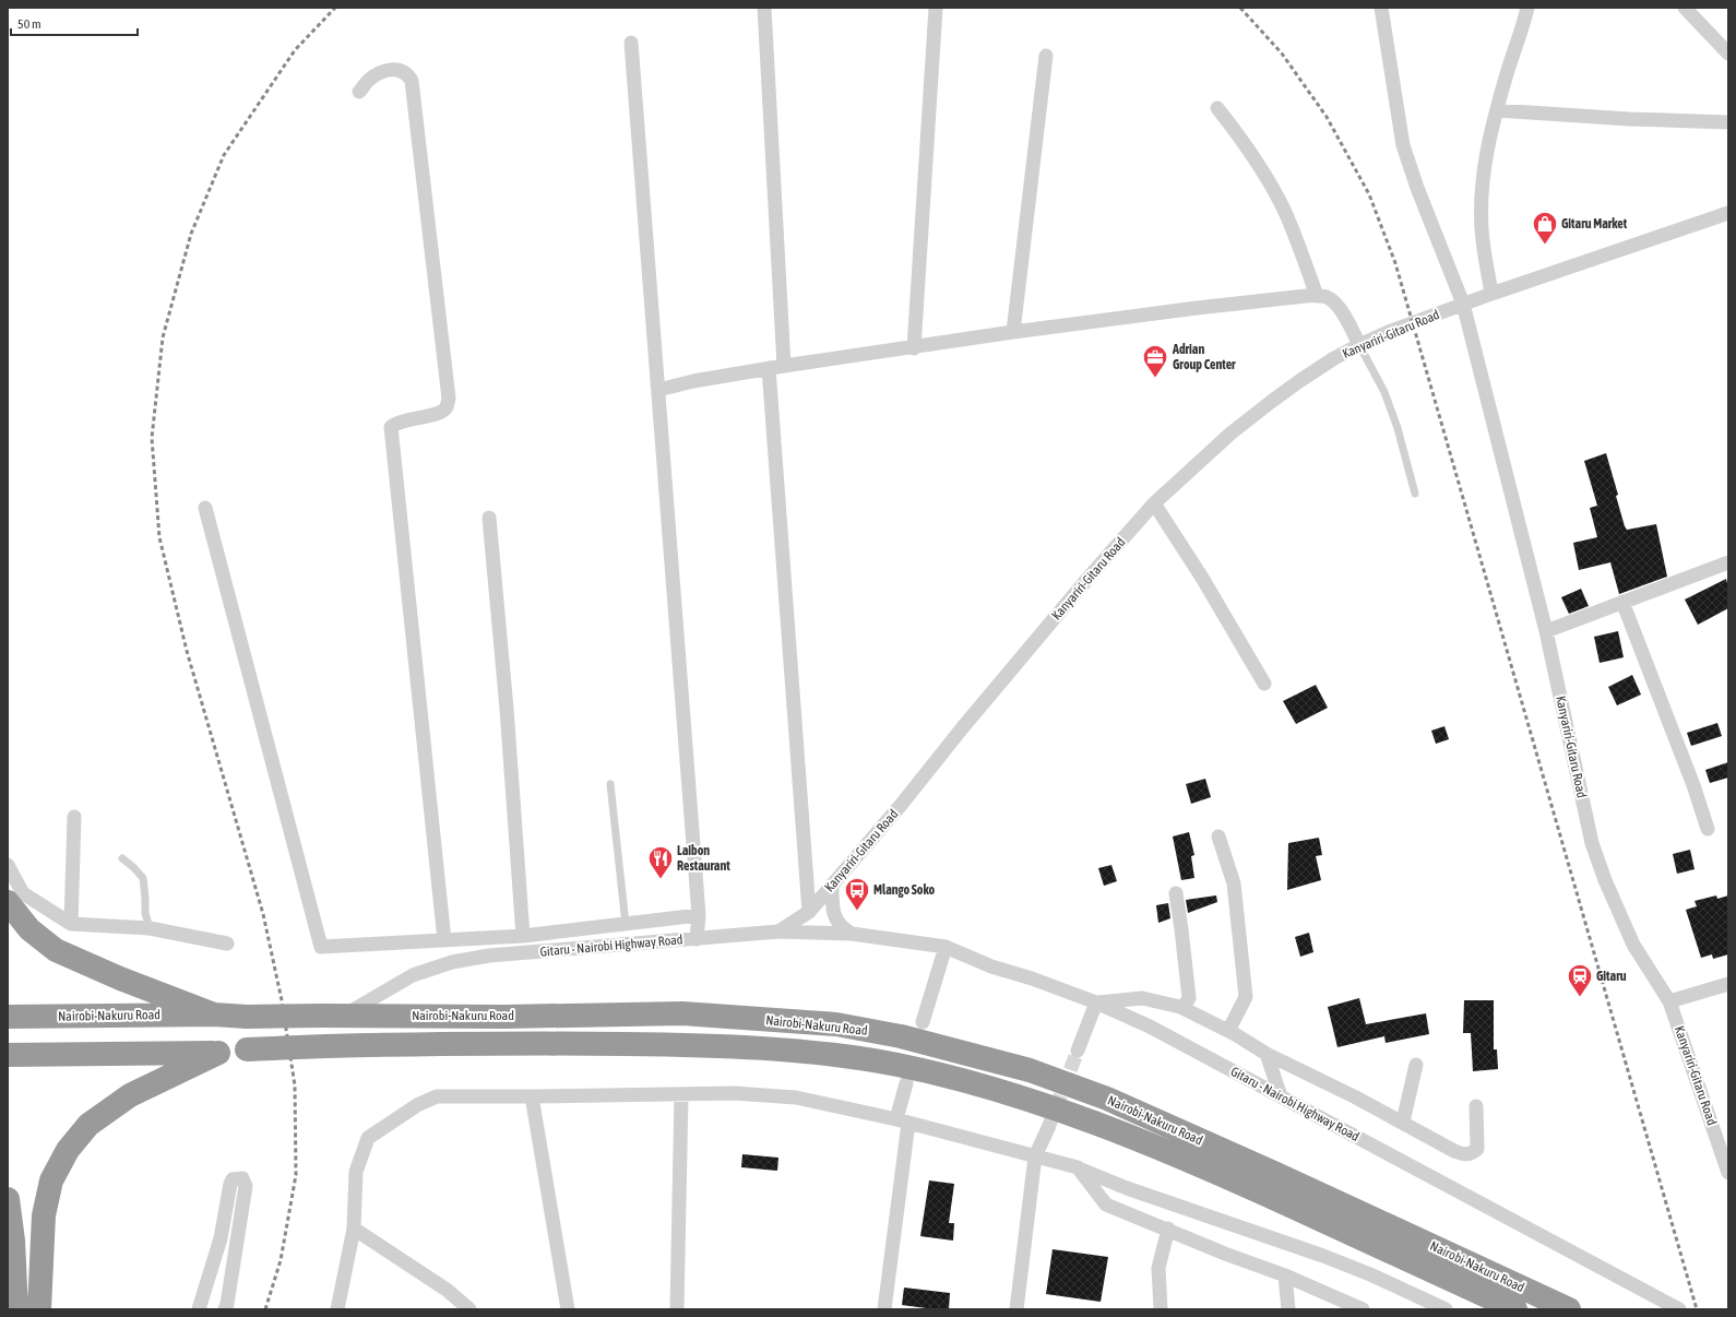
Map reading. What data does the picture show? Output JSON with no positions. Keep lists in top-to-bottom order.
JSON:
{
  "streets": {
    "highway": ["Nairobi-Nakuru Road"],
    "street": ["Kanyariri-Gitaru Road", "Gitaru - Nairobi Highway Road"]
  },
  "crossings": [
    ["Kanyariri-Gitaru Road", "Gitaru - Nairobi Highway Road"],
    ["Gitaru - Nairobi Highway Road", "Nairobi-Nakuru Road"]
  ],
  "places": {
    "shop": ["Gitaru Market"],
    "office": ["Adrian Group Center"],
    "restaurant": ["Laibon Restaurant"],
    "bus stop": ["Mlango Soko"],
    "station": ["Gitaru"]
  },
  "scale_bar": "50 m"
}
